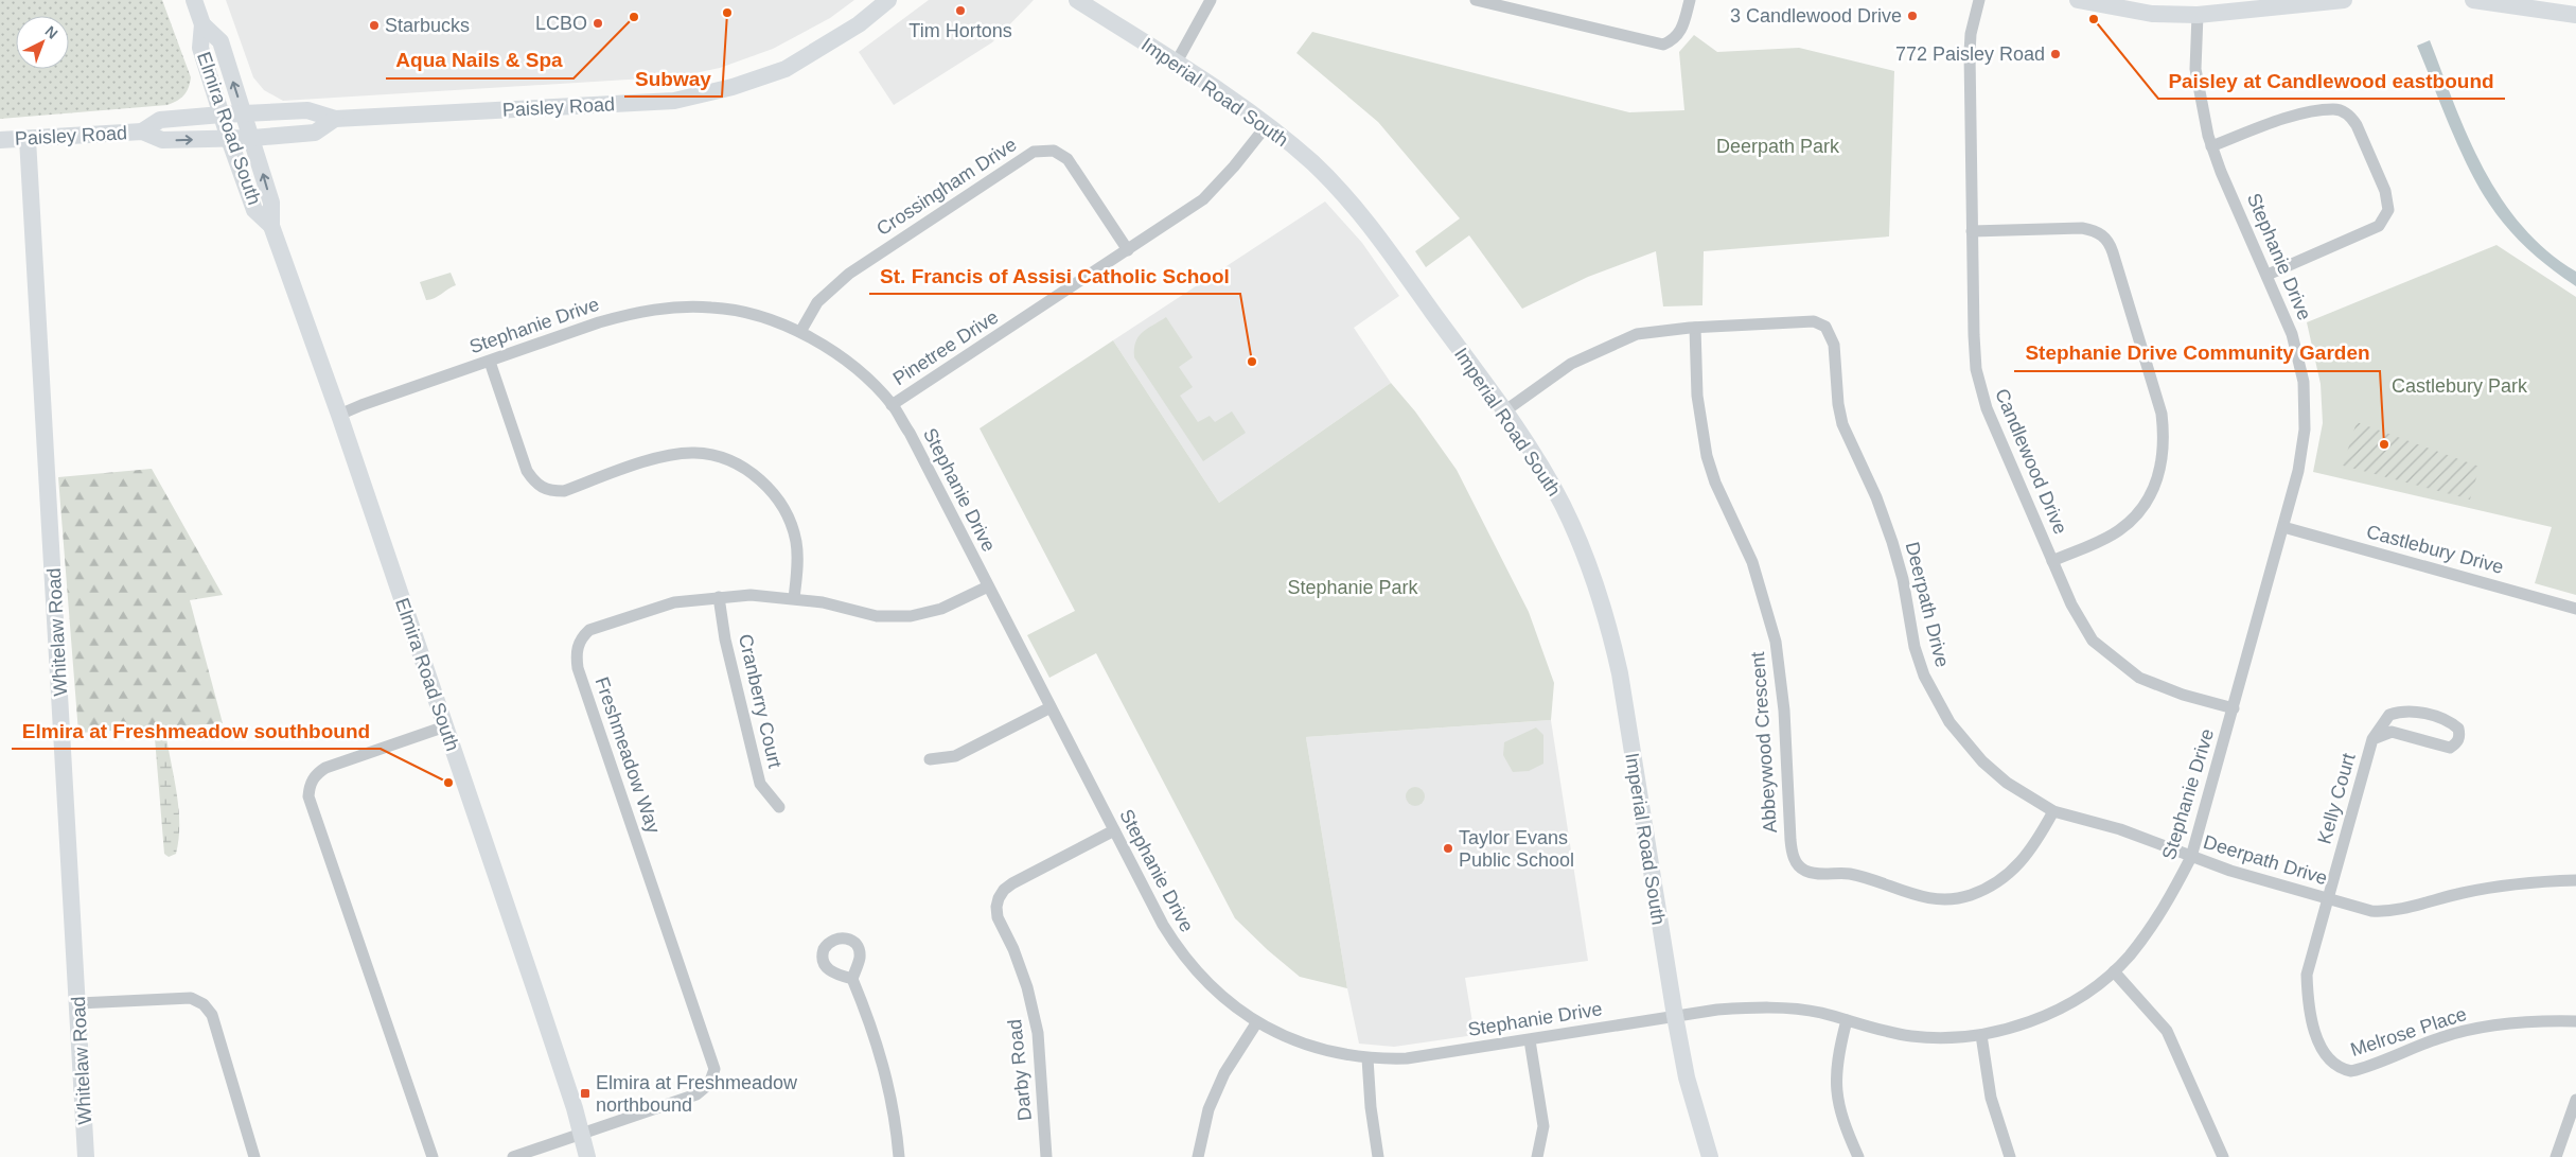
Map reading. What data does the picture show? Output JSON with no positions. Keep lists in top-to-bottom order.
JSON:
{
  "streets": {
    "street": [
      "Imperial Road South",
      "Paisley Road",
      "Elmira Road South",
      "Crossingham Drive",
      "Stephanie Drive",
      "Pinetree Drive",
      "Candlewood Drive",
      "Castlebury Drive",
      "Deerpath Drive",
      "Whitelaw Road",
      "Cranberry Court",
      "Abbeywood Crescent",
      "Freshmeadow Way",
      "Kelly Court",
      "Melrose Place",
      "Darby Road"
    ]
  },
  "crossings": [
    ["Imperial Road South", "Stephanie Drive"],
    ["Imperial Road South", "Pinetree Drive"],
    ["Imperial Road South", "Deerpath Drive"],
    ["Paisley Road", "Elmira Road South"],
    ["Paisley Road", "Whitelaw Road"],
    ["Elmira Road South", "Stephanie Drive"],
    ["Elmira Road South", "Freshmeadow Way"],
    ["Crossingham Drive", "Stephanie Drive"],
    ["Crossingham Drive", "Pinetree Drive"],
    ["Stephanie Drive", "Pinetree Drive"],
    ["Stephanie Drive", "Candlewood Drive"],
    ["Stephanie Drive", "Castlebury Drive"],
    ["Stephanie Drive", "Deerpath Drive"],
    ["Stephanie Drive", "Freshmeadow Way"],
    ["Stephanie Drive", "Darby Road"],
    ["Deerpath Drive", "Abbeywood Crescent"],
    ["Deerpath Drive", "Kelly Court"],
    ["Deerpath Drive", "Melrose Place"],
    ["Cranberry Court", "Freshmeadow Way"],
    ["Kelly Court", "Melrose Place"]
  ],
  "parks": ["Deerpath Park", "Castlebury Park", "Stephanie Park"],
  "places": {
    "other": [
      "Tim Hortons",
      "Subway",
      "3 Candlewood Drive",
      "Aqua Nails & Spa",
      "Paisley at Candlewood eastbound",
      "LCBO",
      "Starbucks",
      "772 Paisley Road",
      "St. Francis of Assisi Catholic School",
      "Stephanie Drive Community Garden",
      "Elmira at Freshmeadow southbound",
      "Taylor Evans Public School"
    ],
    "transit": ["Elmira at Freshmeadow northbound"]
  },
  "north": "top right"
}
